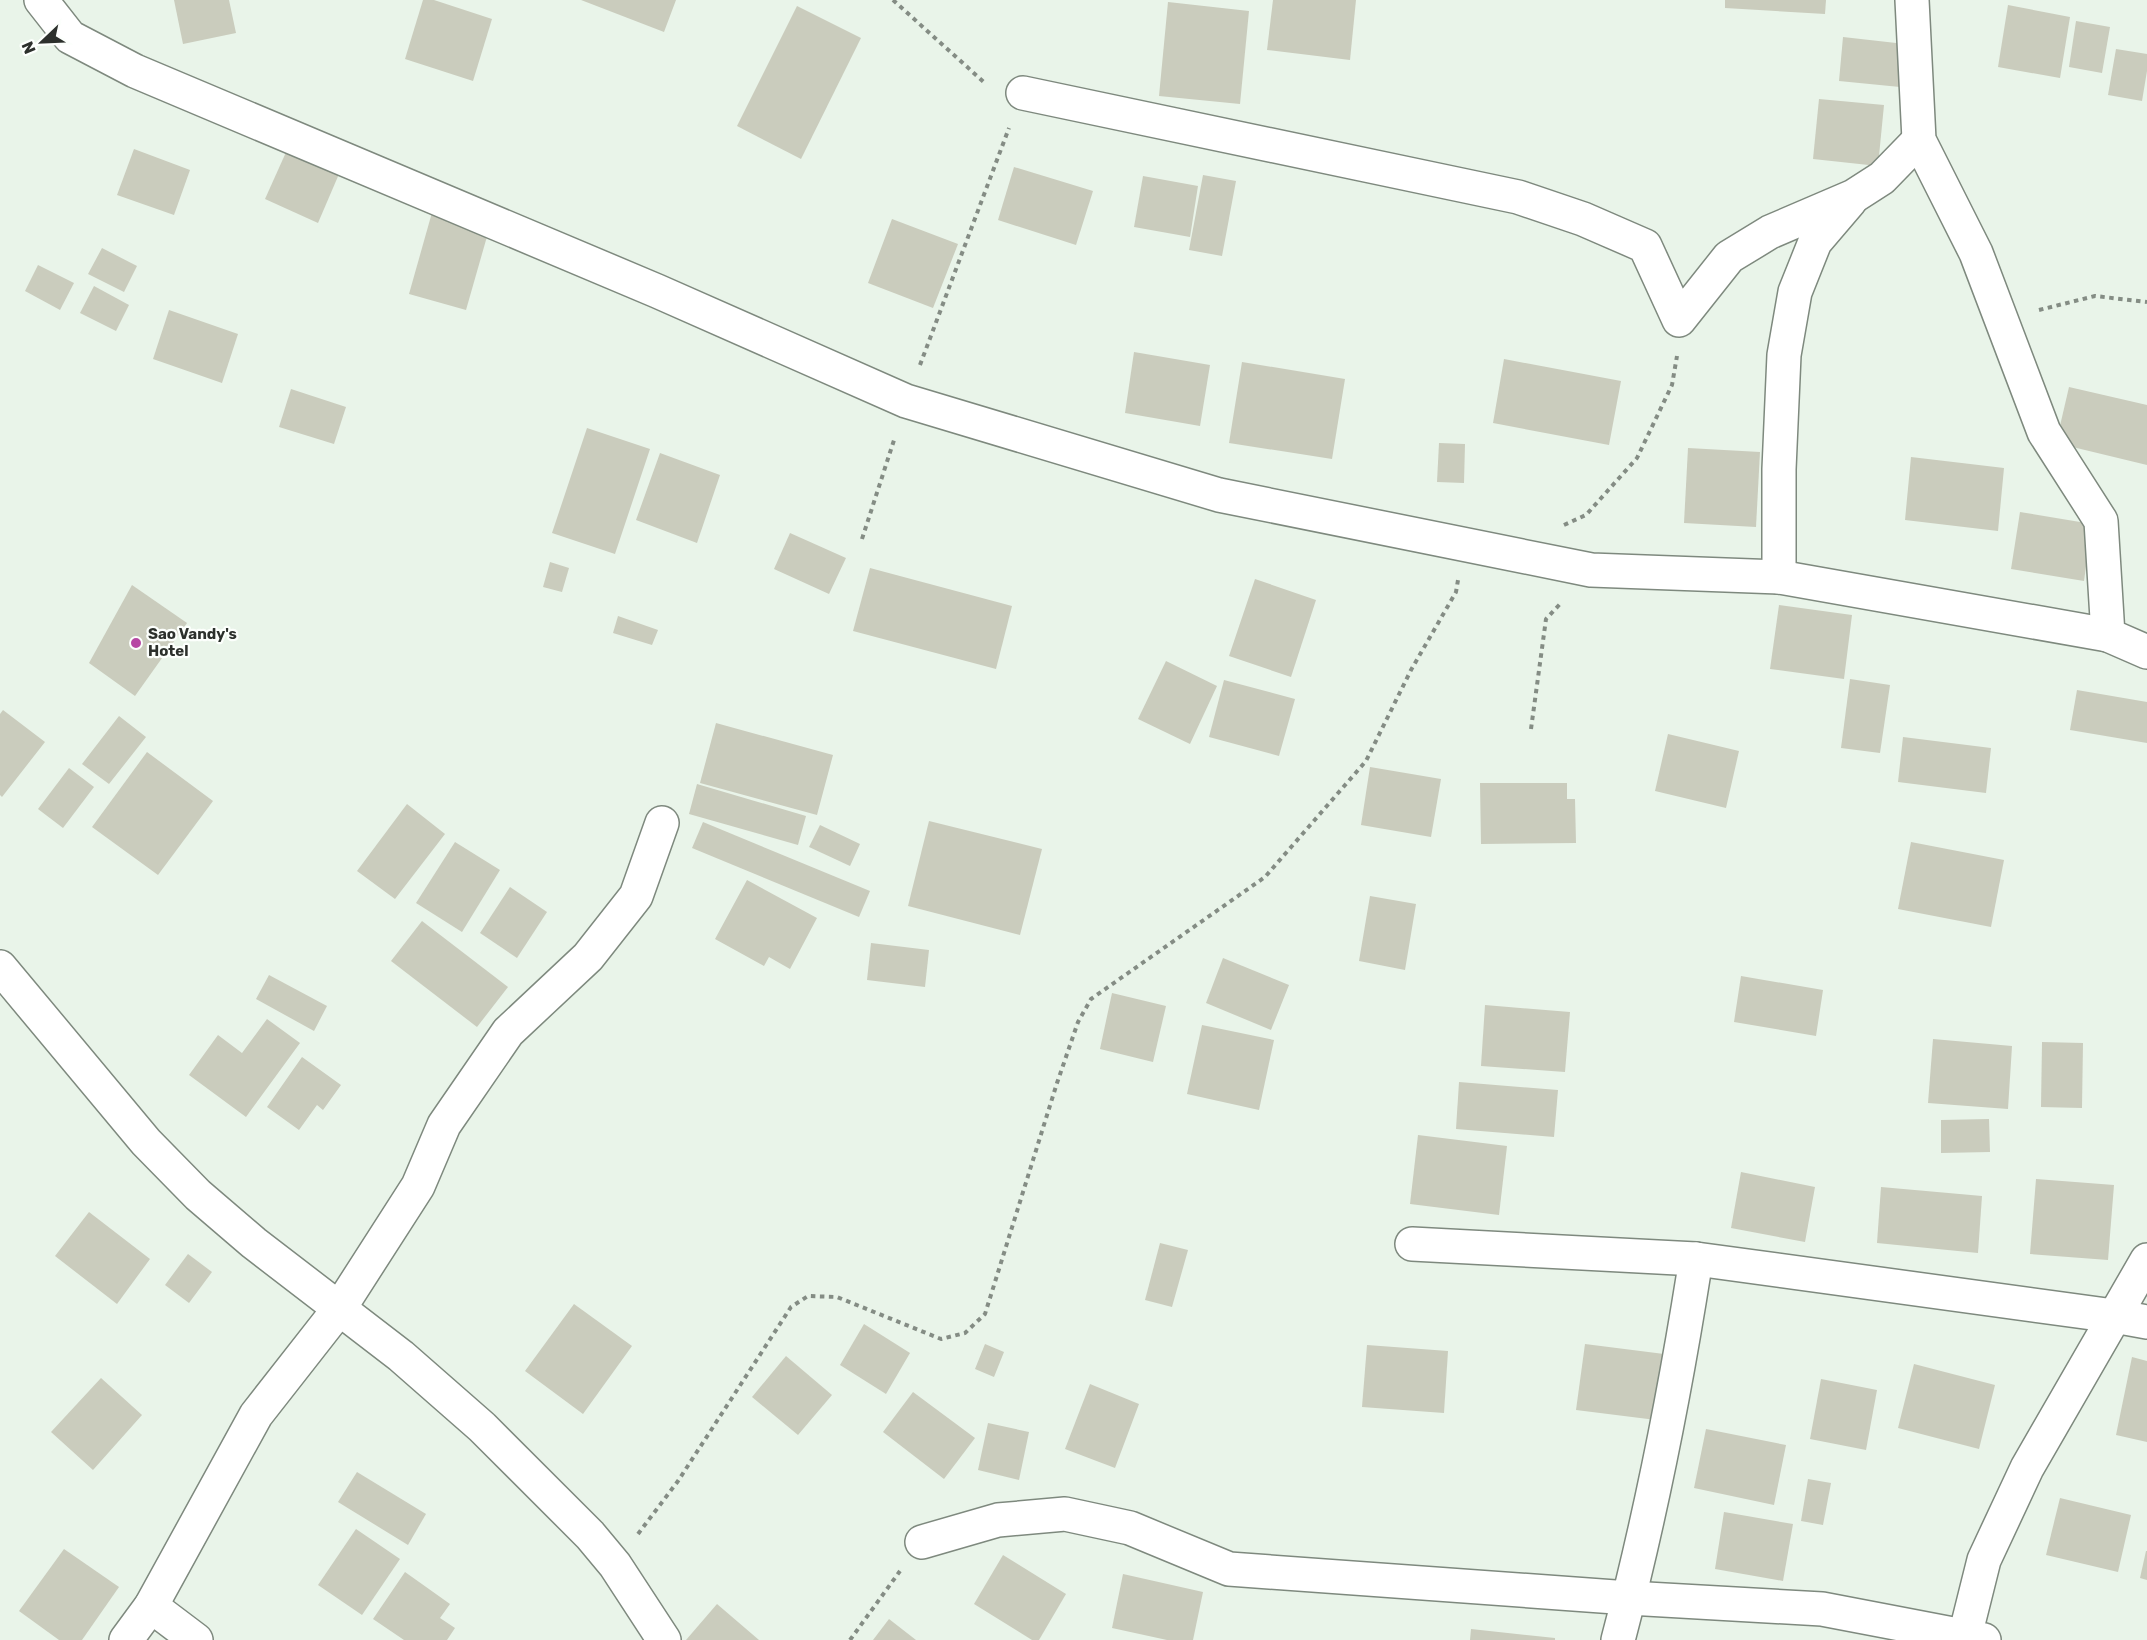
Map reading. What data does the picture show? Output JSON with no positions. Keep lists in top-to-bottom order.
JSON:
{
  "places": ["Sao Vandy's Hotel"],
  "north": "bottom left"
}
